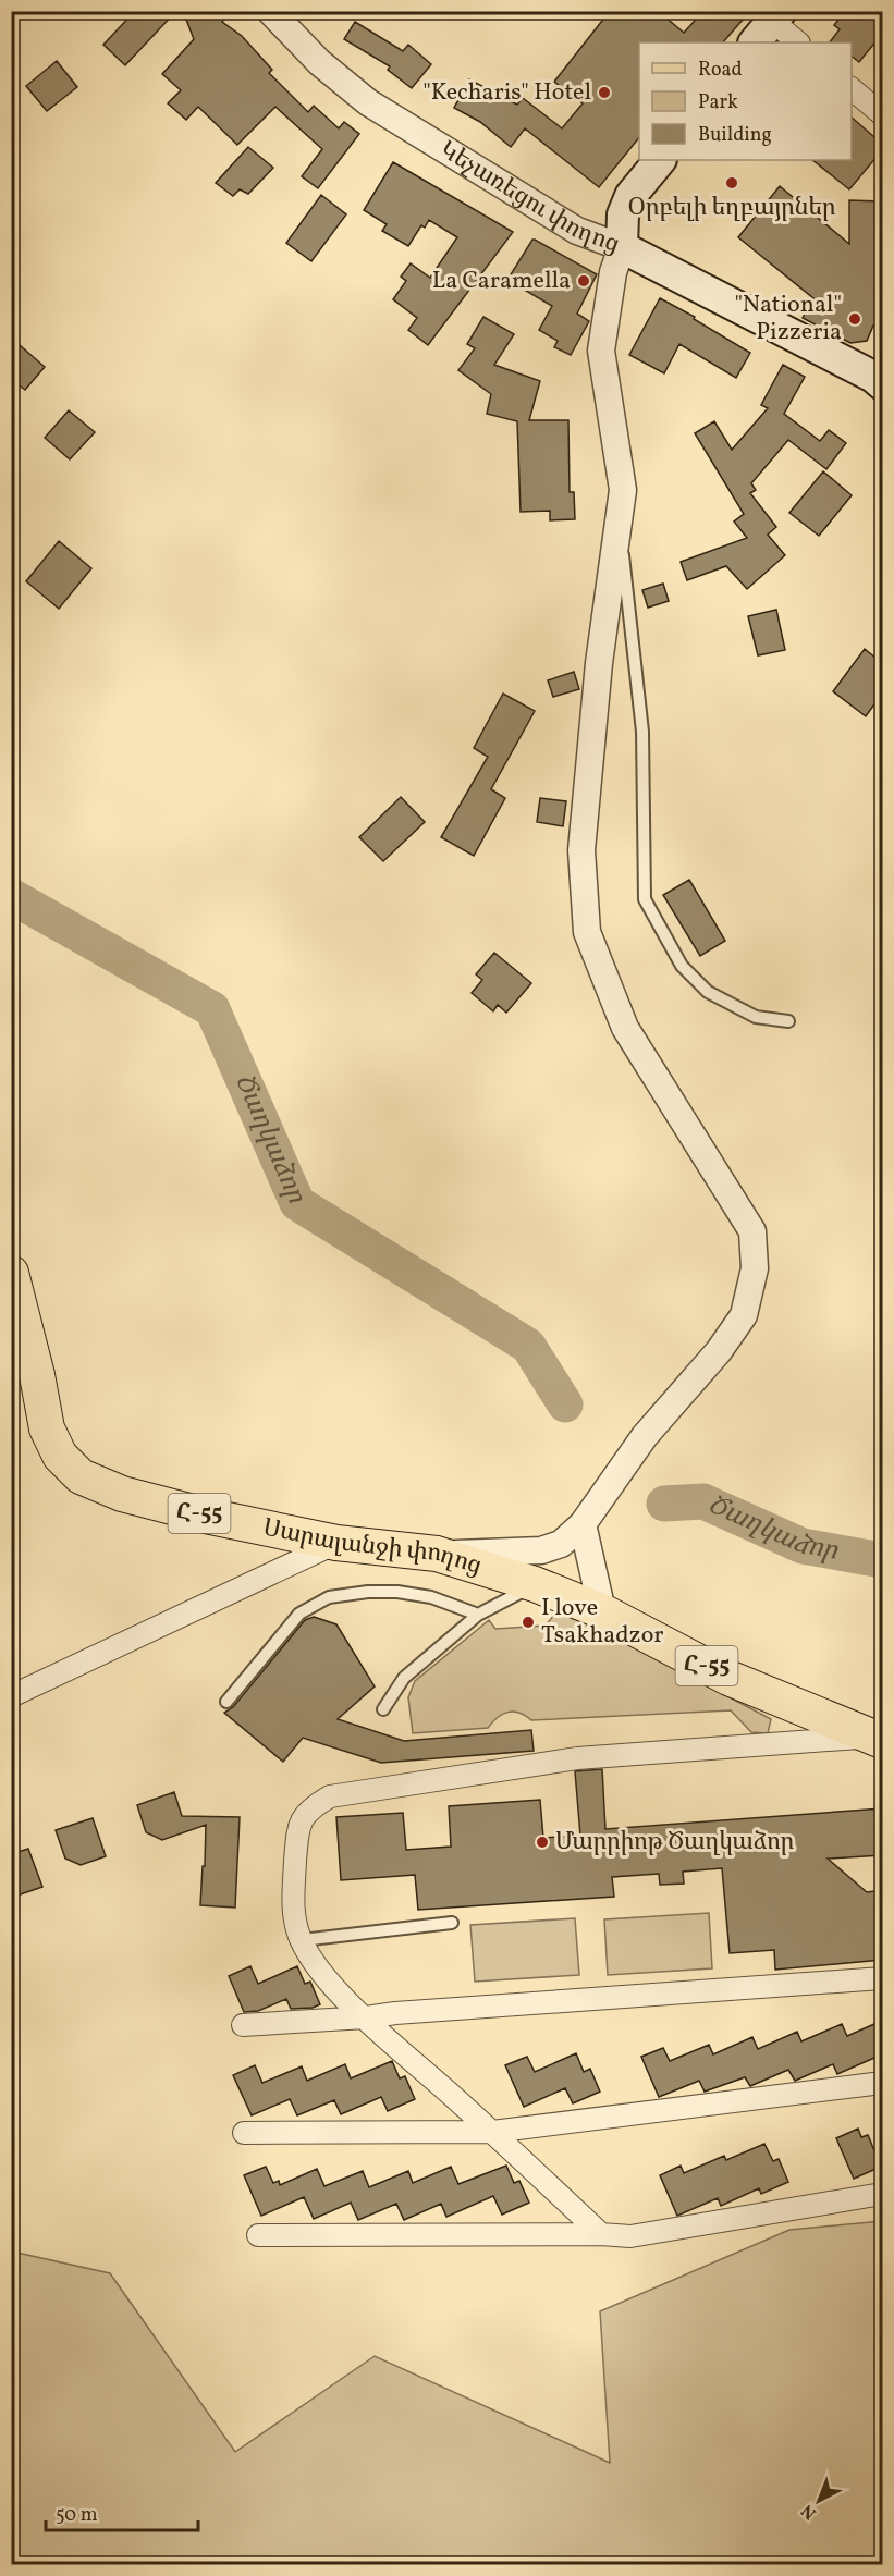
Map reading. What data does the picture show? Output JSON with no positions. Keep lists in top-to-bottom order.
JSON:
{
  "streets": {
    "main road": ["Կեչառեցու փողոց", "Հ-55", "Սարալանջի փողոց"]
  },
  "crossings": [
    ["Հ-55", "Սարալանջի փողոց"]
  ],
  "water": ["Ծաղկաձոր"],
  "places": [
    "\"Kecharis\" Hotel",
    "Օրբելի եղբայրներ",
    "La Caramella",
    "\"National\" Pizzeria",
    "I love Tsakhadzor",
    "Մարրիոթ Ծաղկաձոր"
  ],
  "legend": ["Road", "Park", "Building"],
  "scale_bar": "50 m",
  "north": "bottom left"
}
